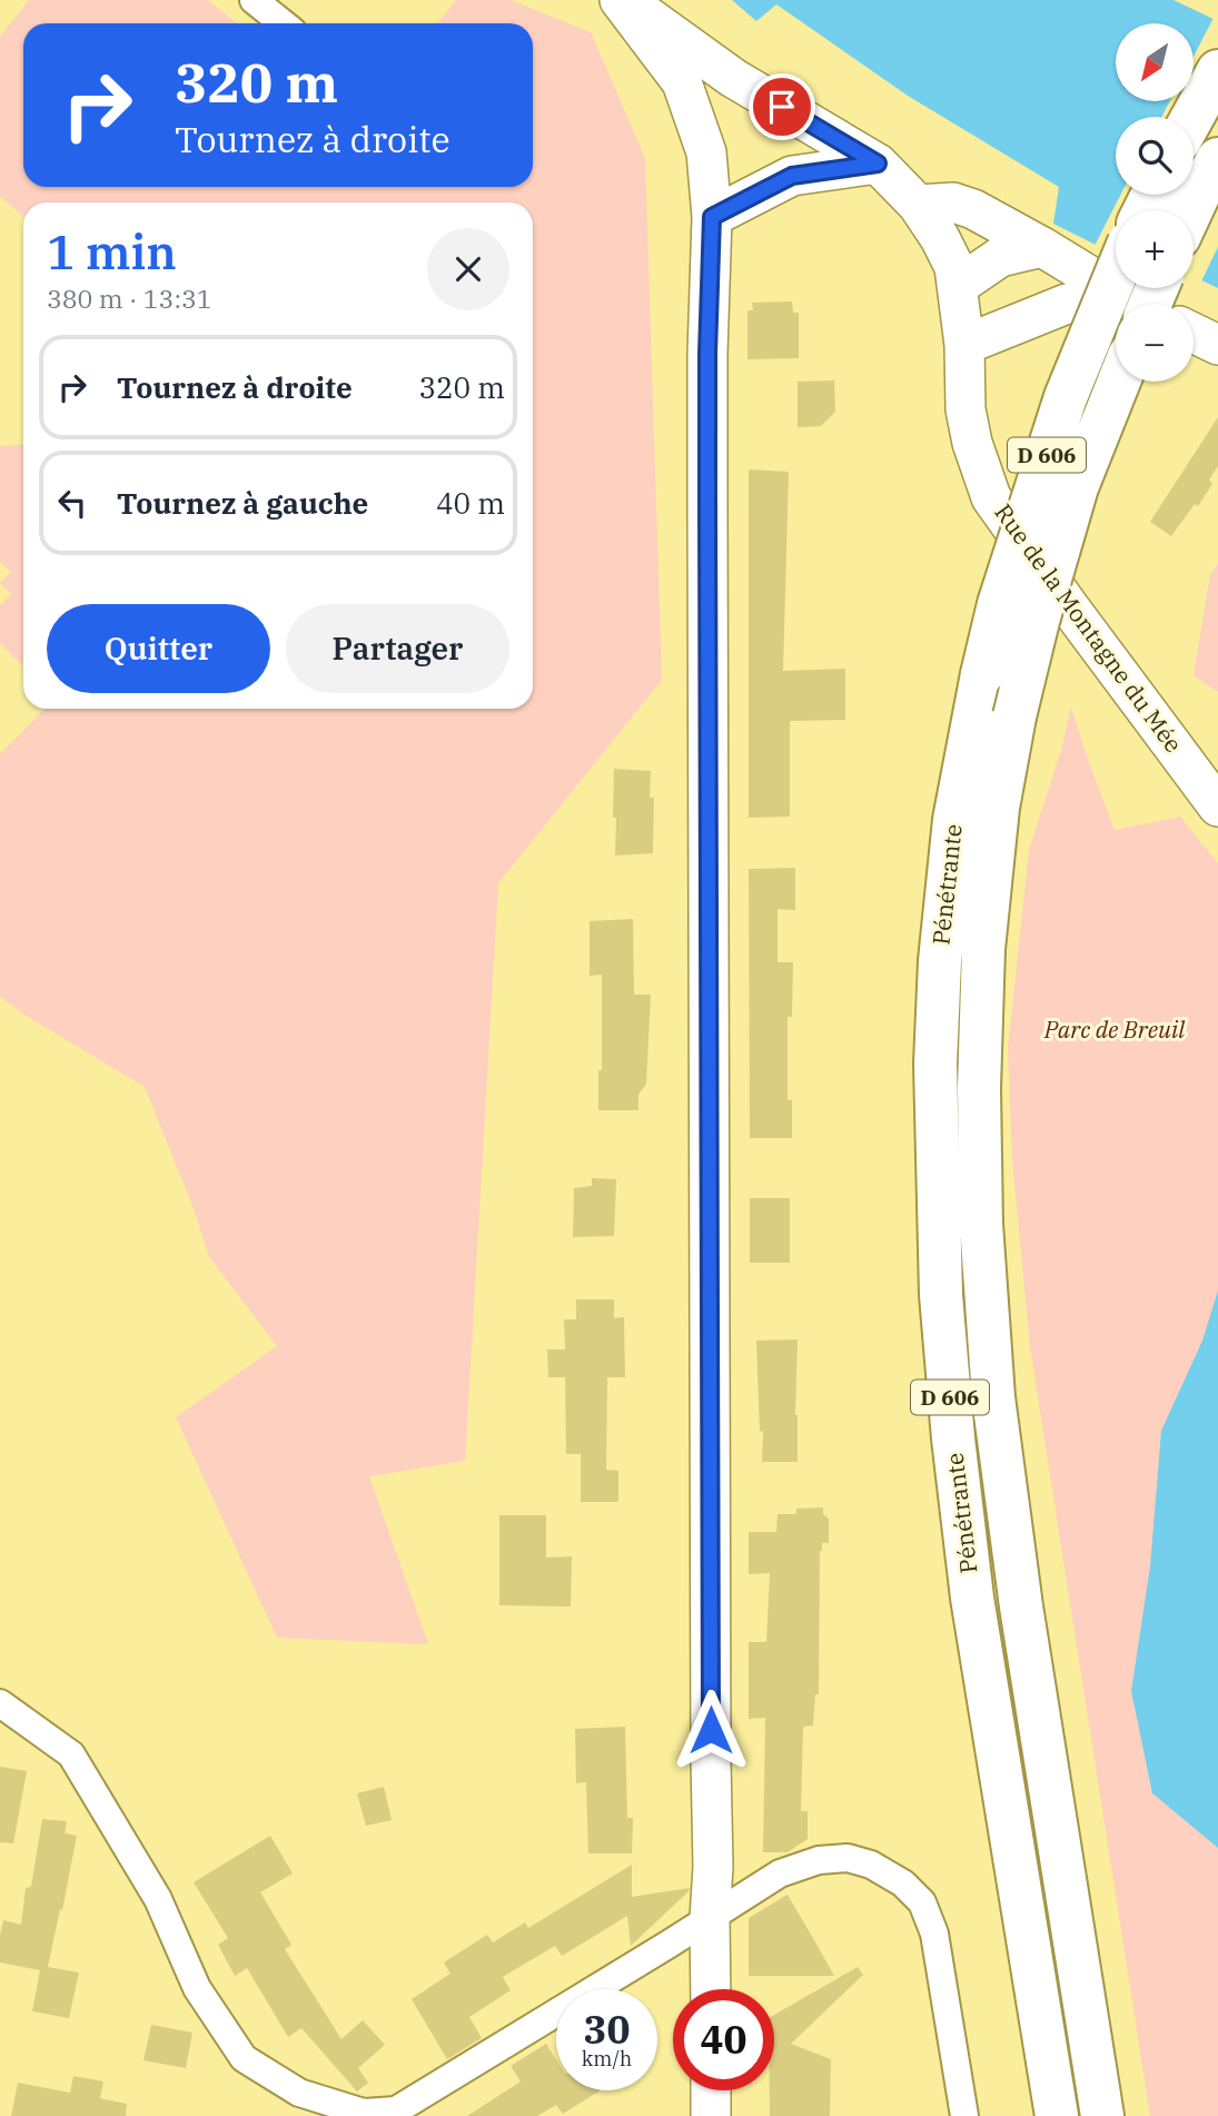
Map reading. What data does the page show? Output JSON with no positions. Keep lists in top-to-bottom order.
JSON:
{
  "streets": {
    "main road": ["D 606", "Pénétrante"],
    "street": ["Rue de la Montagne du Mée"]
  },
  "parks": ["Parc de Breuil"],
  "north": "bottom left",
  "page": {
    "map_buttons": ["+", "−"],
    "turn": ["320 m", "Tournez à droite"],
    "heading": ["1 min", "380 m · 13:31"],
    "list": [
      {
        "name": "Tournez à droite",
        "value": "320 m"
      },
      {
        "name": "Tournez à gauche",
        "value": "40 m"
      }
    ],
    "buttons": ["Quitter", "Partager"],
    "speed": "30 km/h",
    "limit": "40"
  }
}
